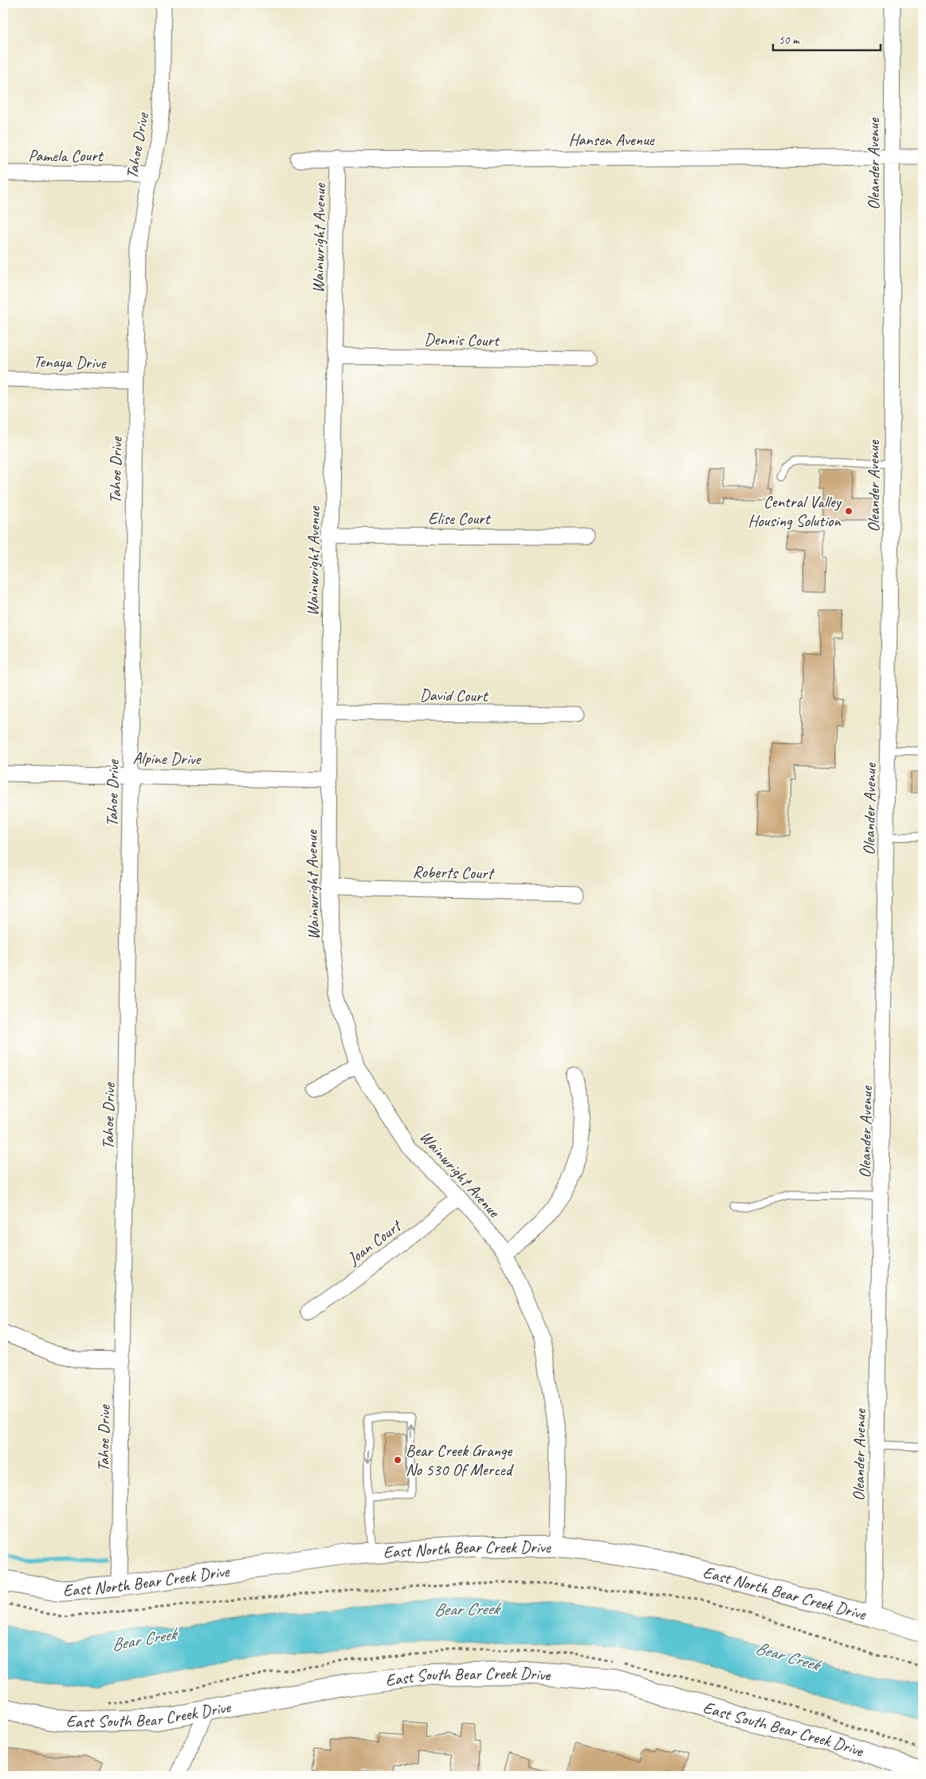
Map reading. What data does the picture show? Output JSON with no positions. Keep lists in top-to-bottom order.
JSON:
{
  "streets": {
    "street": [
      "Hansen Avenue",
      "Tahoe Drive",
      "Pamela Court",
      "Oleander Avenue",
      "Wainwright Avenue",
      "Dennis Court",
      "Tenaya Drive",
      "Elise Court",
      "David Court",
      "Alpine Drive",
      "Roberts Court",
      "Joan Court",
      "East North Bear Creek Drive",
      "East South Bear Creek Drive"
    ]
  },
  "crossings": [
    ["Hansen Avenue", "Oleander Avenue"],
    ["Hansen Avenue", "Wainwright Avenue"],
    ["Tahoe Drive", "Pamela Court"],
    ["Tahoe Drive", "Tenaya Drive"],
    ["Tahoe Drive", "Alpine Drive"],
    ["Tahoe Drive", "East North Bear Creek Drive"],
    ["Oleander Avenue", "East North Bear Creek Drive"],
    ["Wainwright Avenue", "Dennis Court"],
    ["Wainwright Avenue", "Elise Court"],
    ["Wainwright Avenue", "David Court"],
    ["Wainwright Avenue", "Alpine Drive"],
    ["Wainwright Avenue", "Roberts Court"],
    ["Wainwright Avenue", "Joan Court"],
    ["Wainwright Avenue", "East North Bear Creek Drive"]
  ],
  "water": ["Bear Creek"],
  "places": ["Central Valley Housing Solution", "Bear Creek Grange No 530 Of Merced"],
  "scale_bar": "50 m"
}
